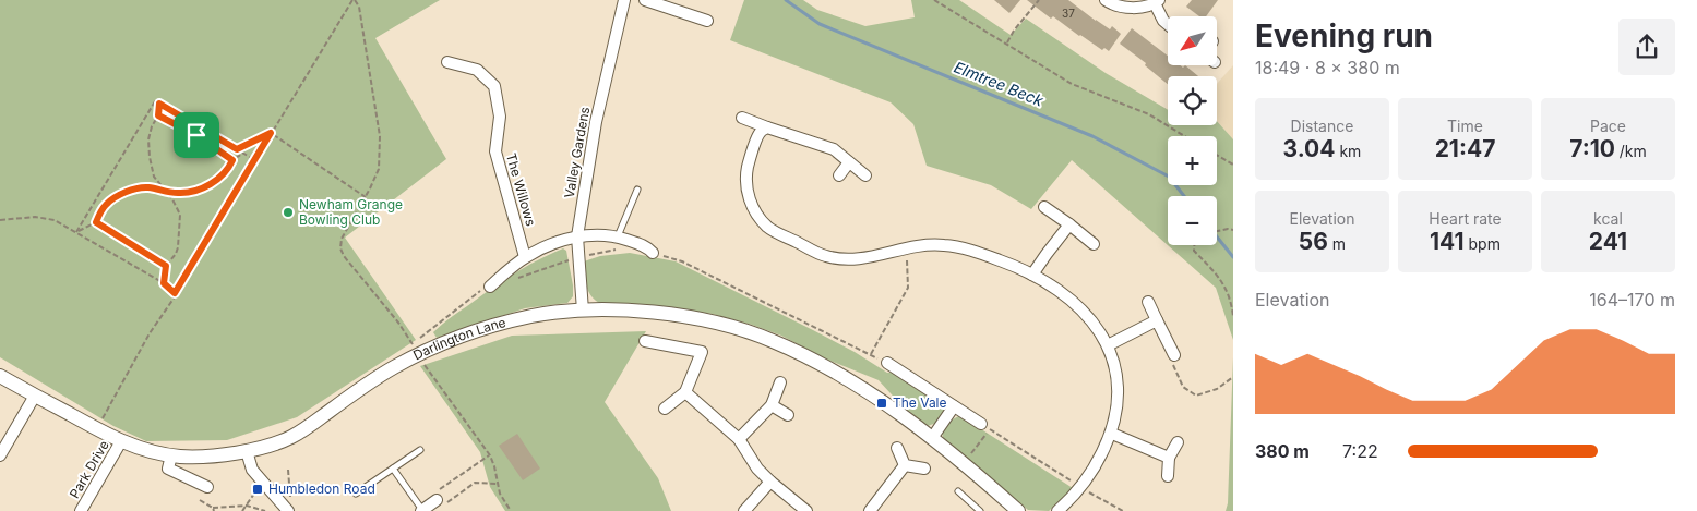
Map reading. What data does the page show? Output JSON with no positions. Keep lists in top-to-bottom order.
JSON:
{
  "streets": {
    "street": [
      "Valley Gardens",
      "The Willows",
      "Darlington Lane",
      "Park Drive"
    ]
  },
  "crossings": [
    ["Valley Gardens", "Darlington Lane"],
    ["Darlington Lane", "Park Drive"]
  ],
  "water": ["Elmtree Beck"],
  "places": {
    "other": ["Newham Grange Bowling Club"],
    "transit": ["The Vale", "Humbledon Road"]
  },
  "house_numbers": ["37"],
  "north": "bottom left",
  "page": {
    "heading": ["Evening run", "18:49 · 8 × 380 m"],
    "map_buttons": ["+", "−"],
    "stats": [
      ["Distance", "3.04 km"],
      ["Time", "21:47"],
      ["Pace", "7:10 /km"],
      ["Elevation", "56 m"],
      ["Heart rate", "141 bpm"],
      ["kcal", "241"]
    ],
    "chart": ["Elevation", "164–170 m"],
    "list": [
      {
        "name": "380 m",
        "note": "7:22"
      }
    ]
  }
}
